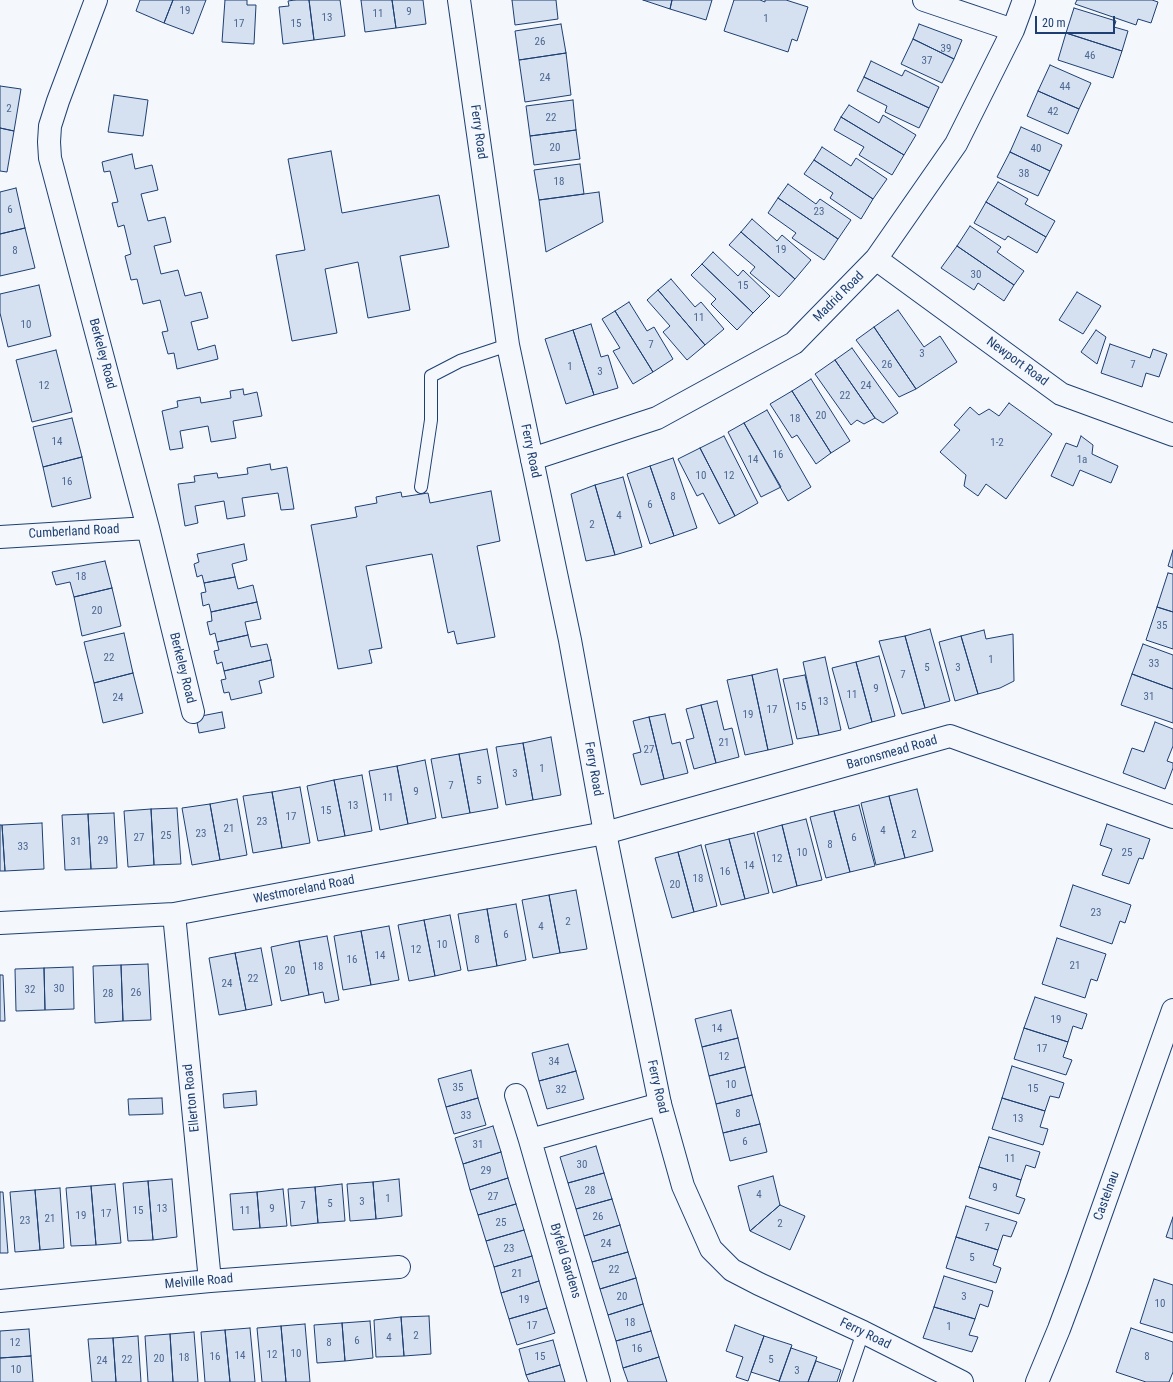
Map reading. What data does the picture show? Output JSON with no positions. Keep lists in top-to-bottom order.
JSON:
{
  "streets": {
    "street": [
      "Ferry Road",
      "Madrid Road",
      "Berkeley Road",
      "Newport Road",
      "Cumberland Road",
      "Baronsmead Road",
      "Westmoreland Road",
      "Ellerton Road",
      "Castelnau",
      "Byfeld Gardens",
      "Melville Road"
    ]
  },
  "crossings": [
    ["Ferry Road", "Madrid Road"],
    ["Ferry Road", "Baronsmead Road"],
    ["Ferry Road", "Westmoreland Road"],
    ["Madrid Road", "Newport Road"],
    ["Berkeley Road", "Cumberland Road"],
    ["Baronsmead Road", "Westmoreland Road"],
    ["Westmoreland Road", "Ellerton Road"],
    ["Ellerton Road", "Melville Road"]
  ],
  "house_numbers": [
    "19",
    "9",
    "11",
    "13",
    "1",
    "17",
    "15",
    "26",
    "39",
    "46",
    "37",
    "24",
    "44",
    "2",
    "42",
    "22",
    "20",
    "40",
    "38",
    "18",
    "6",
    "23",
    "19",
    "8",
    "30",
    "15",
    "11",
    "10",
    "7",
    "3",
    "26",
    "7",
    "1",
    "3",
    "12",
    "24",
    "22",
    "20",
    "18",
    "14",
    "1-2",
    "16",
    "14",
    "1a",
    "10",
    "12",
    "16",
    "8",
    "6",
    "4",
    "2",
    "18",
    "20",
    "35",
    "22",
    "1",
    "33",
    "5",
    "3",
    "7",
    "9",
    "11",
    "31",
    "24",
    "13",
    "15",
    "17",
    "19",
    "21",
    "27",
    "1",
    "3",
    "5",
    "7",
    "9",
    "11",
    "13",
    "15",
    "17",
    "23",
    "21",
    "4",
    "23",
    "2",
    "25",
    "27",
    "6",
    "29",
    "31",
    "8",
    "33",
    "10",
    "25",
    "12",
    "14",
    "16",
    "18",
    "20",
    "23",
    "2",
    "4",
    "6",
    "8",
    "10",
    "12",
    "14",
    "16",
    "21",
    "18",
    "20",
    "22",
    "24",
    "30",
    "32",
    "26",
    "28",
    "19",
    "14",
    "17",
    "12",
    "34",
    "10",
    "35",
    "15",
    "32",
    "8",
    "33",
    "13",
    "6",
    "31",
    "11",
    "30",
    "29",
    "9",
    "28",
    "4",
    "27",
    "1",
    "3",
    "5",
    "7",
    "13",
    "9",
    "15",
    "11",
    "17",
    "19",
    "26",
    "21",
    "23",
    "25",
    "2",
    "7",
    "24",
    "23",
    "5",
    "22",
    "21",
    "20",
    "3",
    "19",
    "10",
    "18",
    "17",
    "1",
    "2",
    "4",
    "6",
    "12",
    "8",
    "16",
    "10",
    "12",
    "14",
    "16",
    "15",
    "8",
    "18",
    "20",
    "22",
    "5",
    "24",
    "10",
    "3"
  ],
  "scale_bar": "20 m"
}
